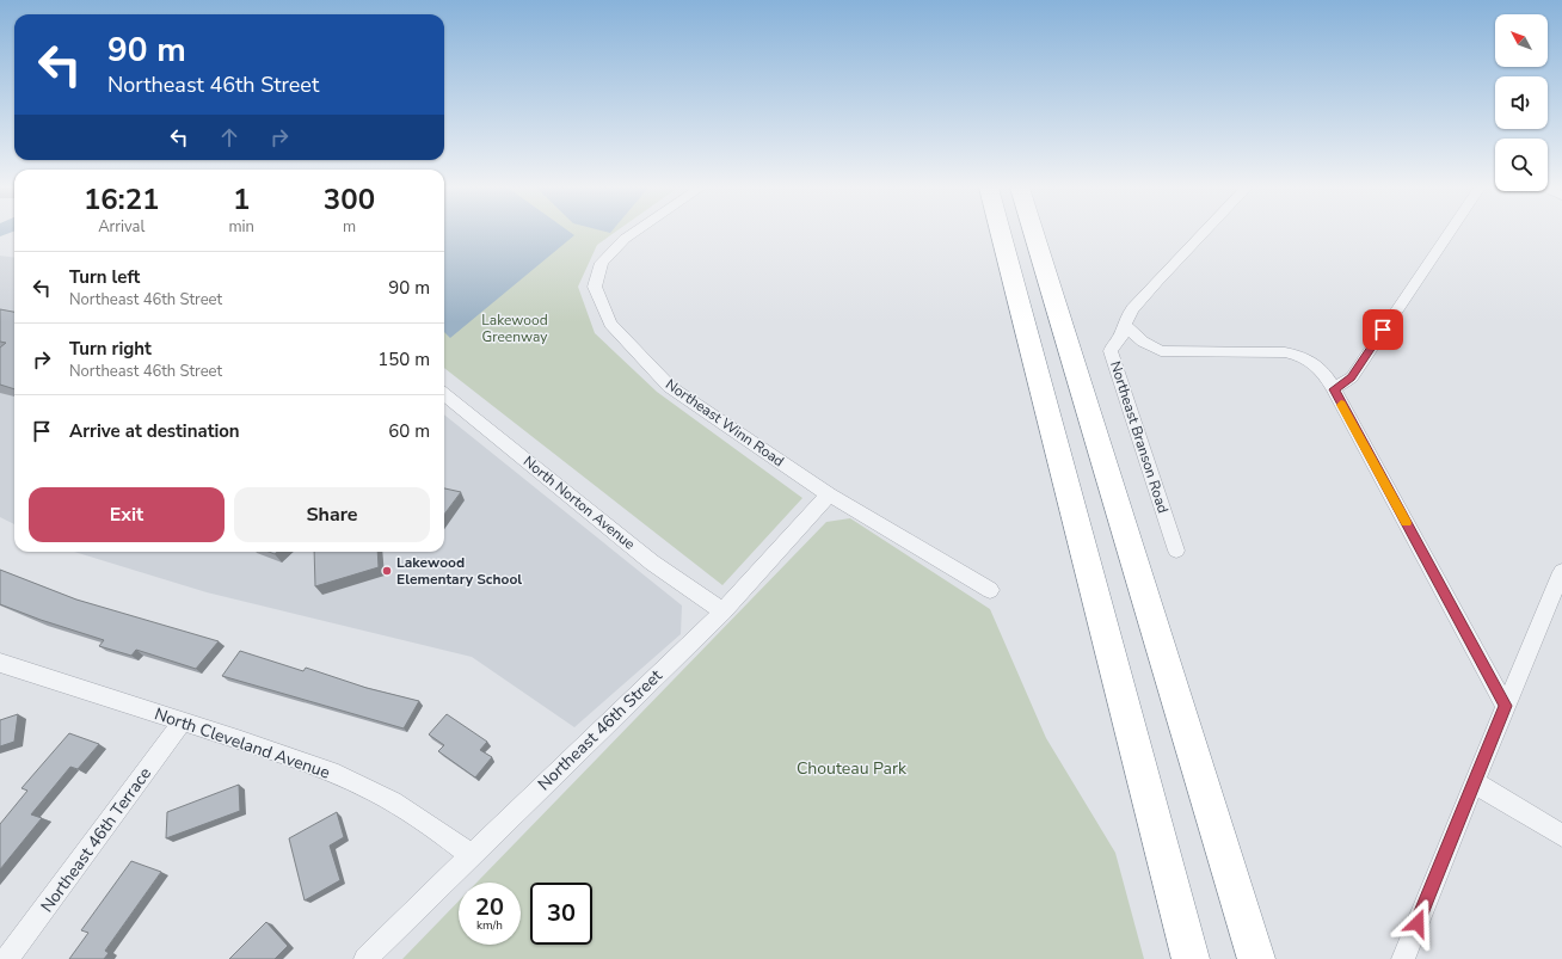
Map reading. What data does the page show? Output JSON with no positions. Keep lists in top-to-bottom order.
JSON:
{
  "streets": {
    "street": [
      "Northeast Winn Road",
      "Northeast Branson Road",
      "North Norton Avenue",
      "Northeast 46th Street",
      "North Cleveland Avenue",
      "Northeast 46th Terrace"
    ]
  },
  "crossings": [
    ["Northeast Winn Road", "Northeast 46th Street"],
    ["North Norton Avenue", "Northeast 46th Street"],
    ["Northeast 46th Street", "North Cleveland Avenue"],
    ["North Cleveland Avenue", "Northeast 46th Terrace"]
  ],
  "parks": ["Lakewood Greenway", "Chouteau Park"],
  "places": ["Lakewood Elementary School"],
  "north": "top left",
  "page": {
    "turn": ["90 m", "Northeast 46th Street"],
    "eta": [
      "16:21",
      "Arrival",
      "1",
      "min",
      "300",
      "m"
    ],
    "list": [
      {
        "name": "Turn left",
        "note": "Northeast 46th Street",
        "value": "90 m"
      },
      {
        "name": "Turn right",
        "note": "Northeast 46th Street",
        "value": "150 m"
      },
      {
        "name": "Arrive at destination",
        "value": "60 m"
      }
    ],
    "buttons": ["Exit", "Share"],
    "speed": "20 km/h",
    "limit": "30"
  }
}
